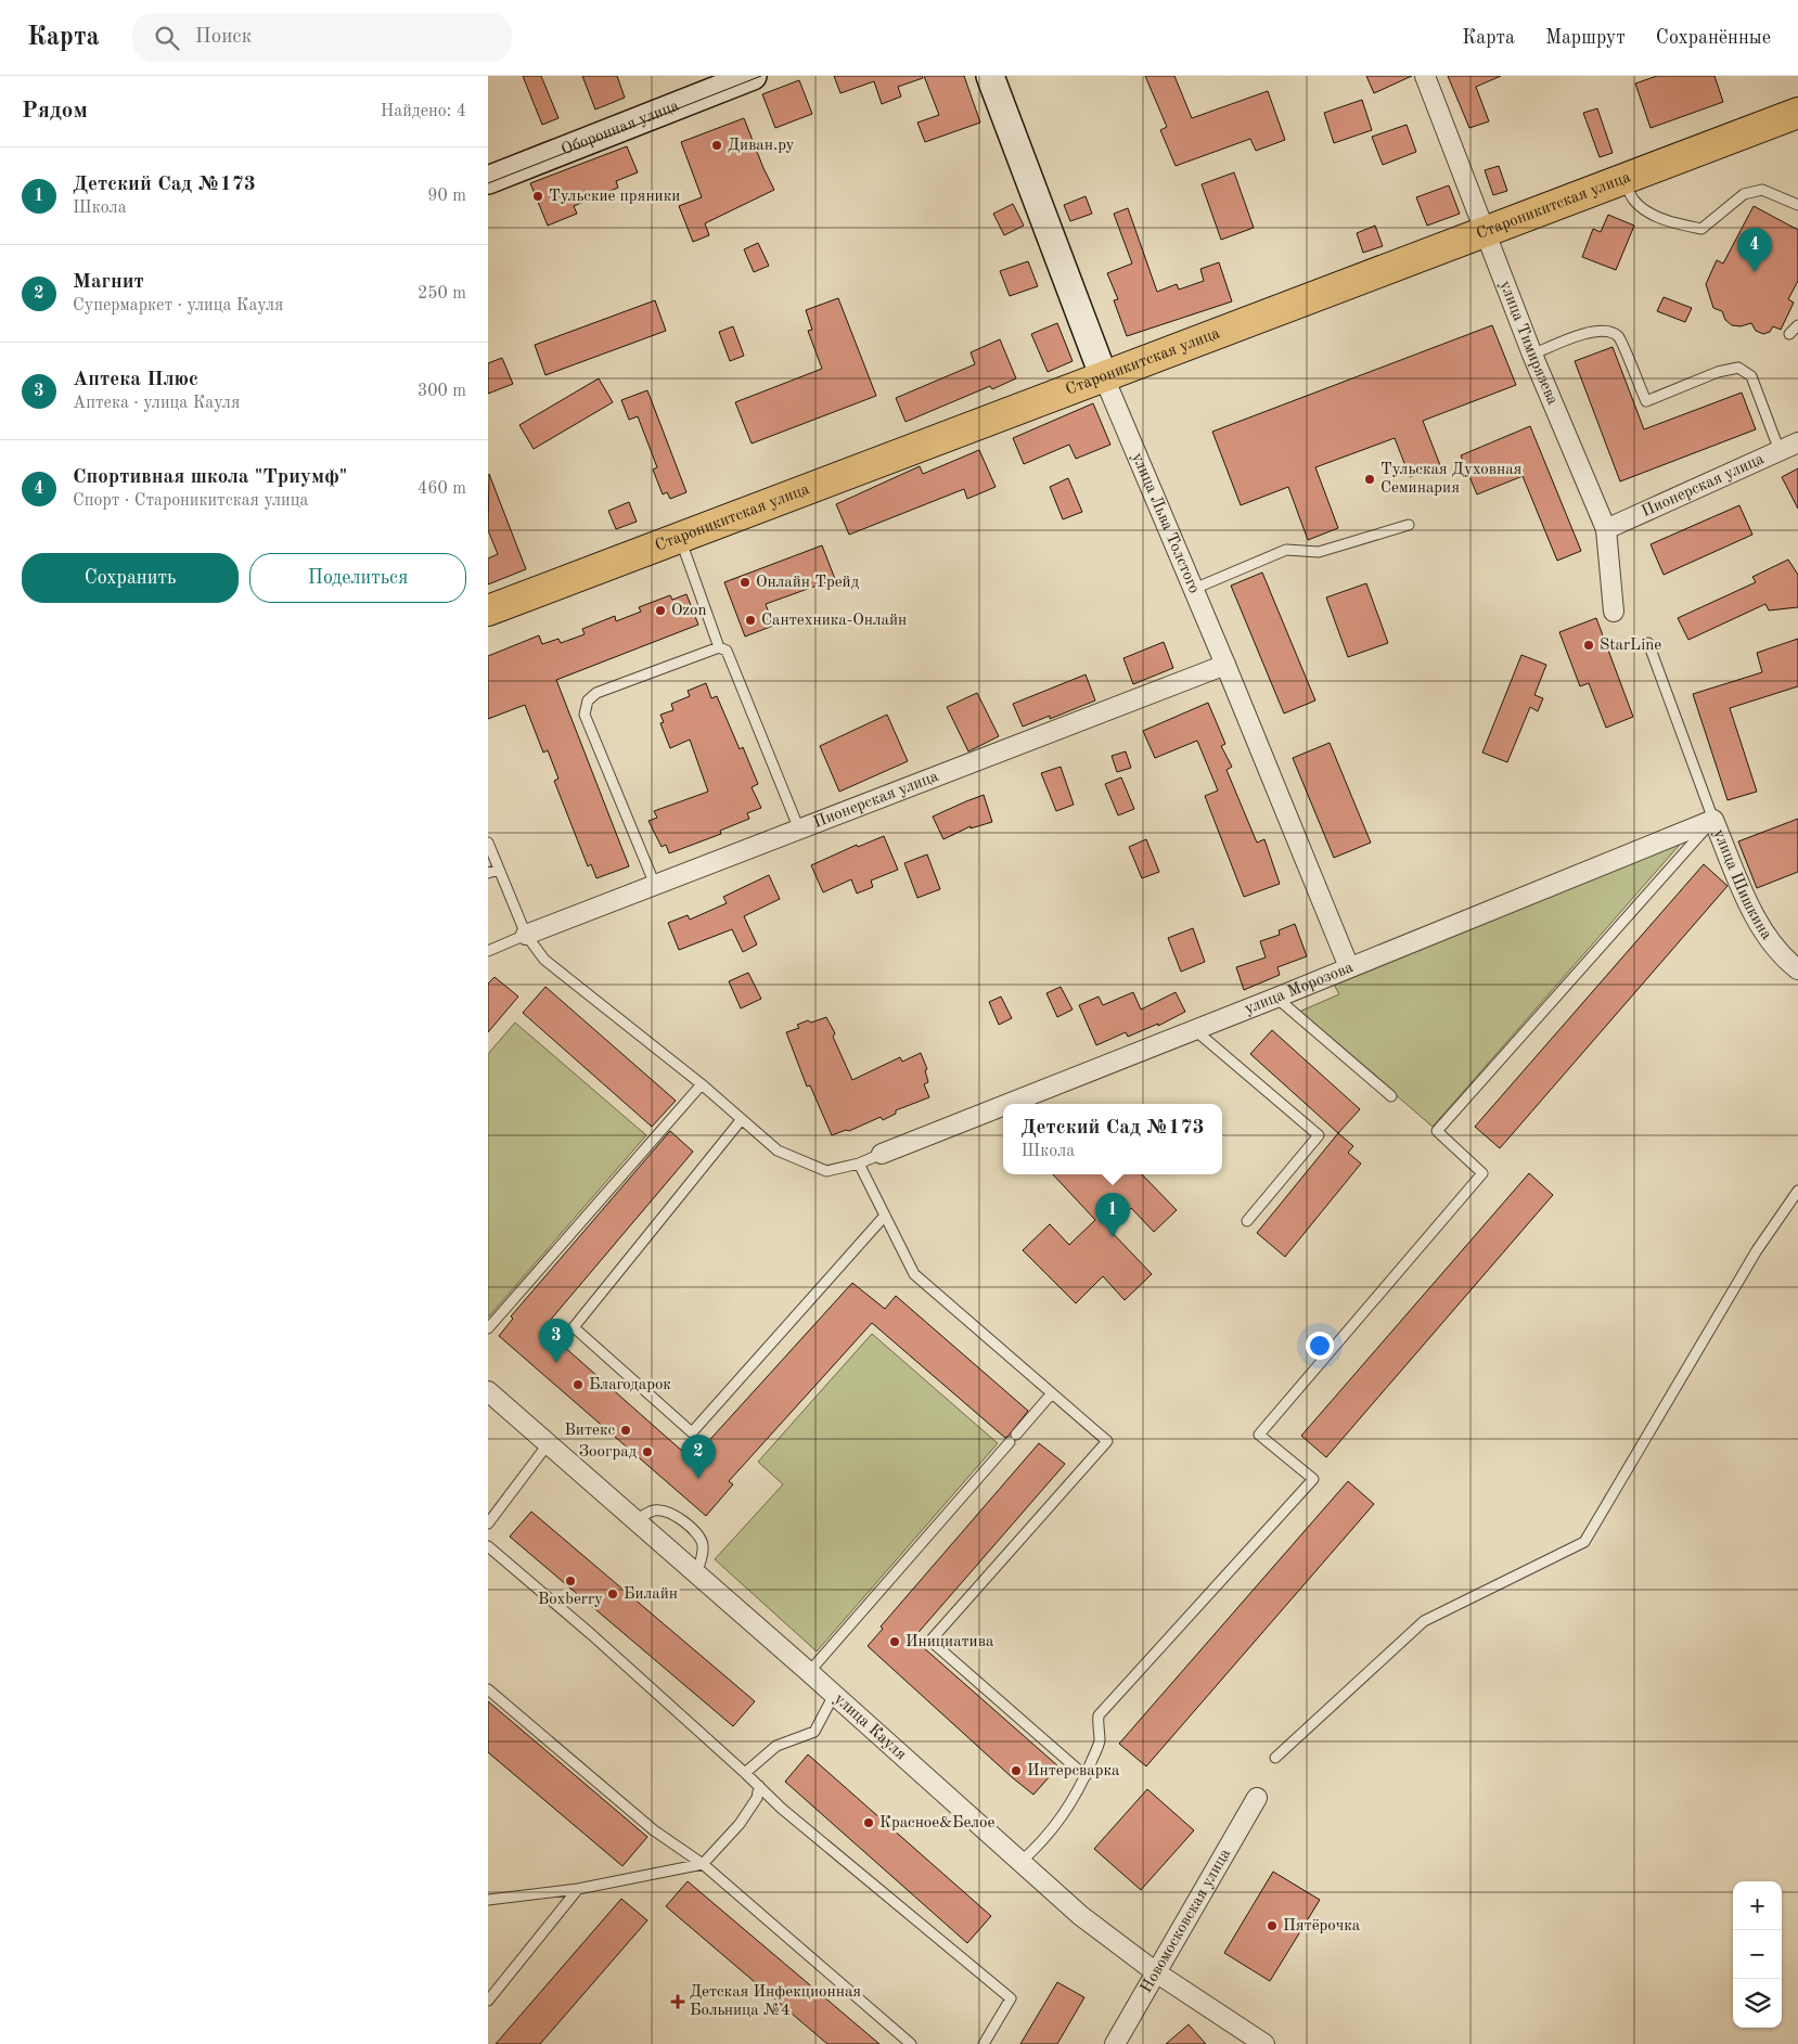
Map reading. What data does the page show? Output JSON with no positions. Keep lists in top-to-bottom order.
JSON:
{
  "streets": {
    "main road": ["Староникитская улица"],
    "street": [
      "Оборонная улица",
      "улица Тимирязева",
      "Пионерская улица",
      "улица Льва Толстого",
      "улица Шишкина",
      "улица Морозова",
      "улица Кауля",
      "Новомосковская улица"
    ]
  },
  "crossings": [
    ["Староникитская улица", "улица Тимирязева"],
    ["Староникитская улица", "улица Льва Толстого"],
    ["улица Тимирязева", "Пионерская улица"],
    ["Пионерская улица", "улица Льва Толстого"],
    ["улица Льва Толстого", "улица Морозова"],
    ["улица Шишкина", "улица Морозова"],
    ["улица Кауля", "Новомосковская улица"]
  ],
  "places": {
    "other": [
      "Диван.ру",
      "Тульские пряники",
      "Тульская Духовная Семинария",
      "Онлайн Трейд",
      "Ozon",
      "Сантехника-Онлайн",
      "StarLine",
      "Благодарок",
      "Витекс",
      "Зооград",
      "Boxberry",
      "Билайн",
      "Инициатива",
      "Интерсварка",
      "Красное&Белое",
      "Пятёрочка"
    ],
    "health": ["Детская Инфекционная Больница №4"]
  },
  "page": {
    "header": "Карта",
    "search": "Поиск",
    "nav": ["Карта", "Маршрут", "Сохранённые"],
    "heading": ["Рядом", "Найдено: 4"],
    "list": [
      {
        "mark": "1",
        "name": "Детский Сад №173",
        "note": "Школа",
        "value": "90 m"
      },
      {
        "mark": "2",
        "name": "Магнит",
        "note": "Супермаркет · улица Кауля",
        "value": "250 m"
      },
      {
        "mark": "3",
        "name": "Аптека Плюс",
        "note": "Аптека · улица Кауля",
        "value": "300 m"
      },
      {
        "mark": "4",
        "name": "Спортивная школа \"Триумф\"",
        "note": "Спорт · Староникитская улица",
        "value": "460 m"
      }
    ],
    "pins": [
      "4",
      "1",
      "3",
      "2"
    ],
    "buttons": ["Сохранить", "Поделиться"],
    "popup": ["Детский Сад №173", "Школа"],
    "map_buttons": ["+", "−"]
  }
}
